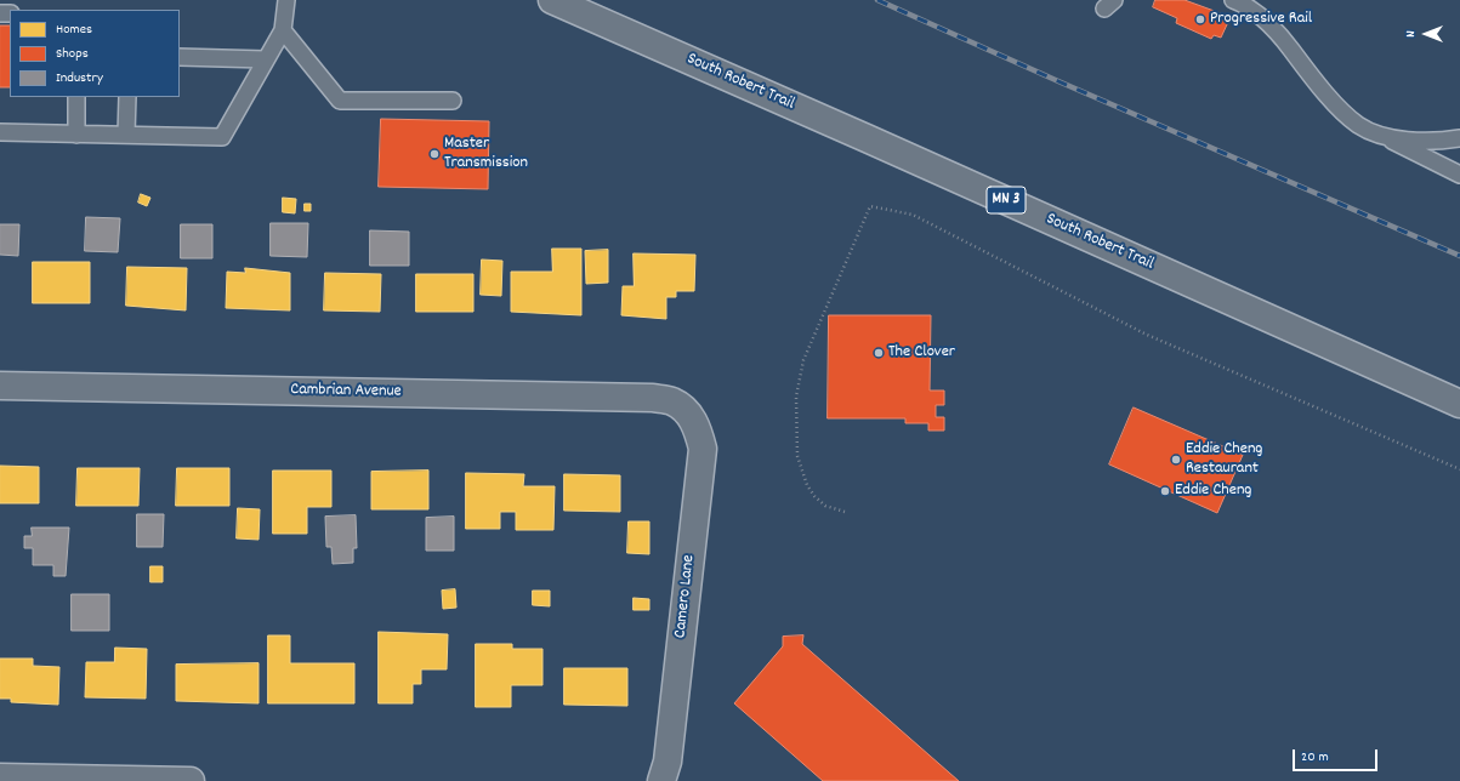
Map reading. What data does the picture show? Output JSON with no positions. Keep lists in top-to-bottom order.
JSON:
{
  "streets": {
    "street": [
      "South Robert Trail",
      "MN 3",
      "Cambrian Avenue",
      "Camero Lane"
    ]
  },
  "crossings": [
    ["Cambrian Avenue", "Camero Lane"]
  ],
  "places": [
    "Progressive Rail",
    "Master Transmission",
    "The Clover",
    "Eddie Cheng Restaurant",
    "Eddie Cheng"
  ],
  "legend": ["Homes", "Shops", "Industry"],
  "scale_bar": "20 m",
  "north": "left"
}
